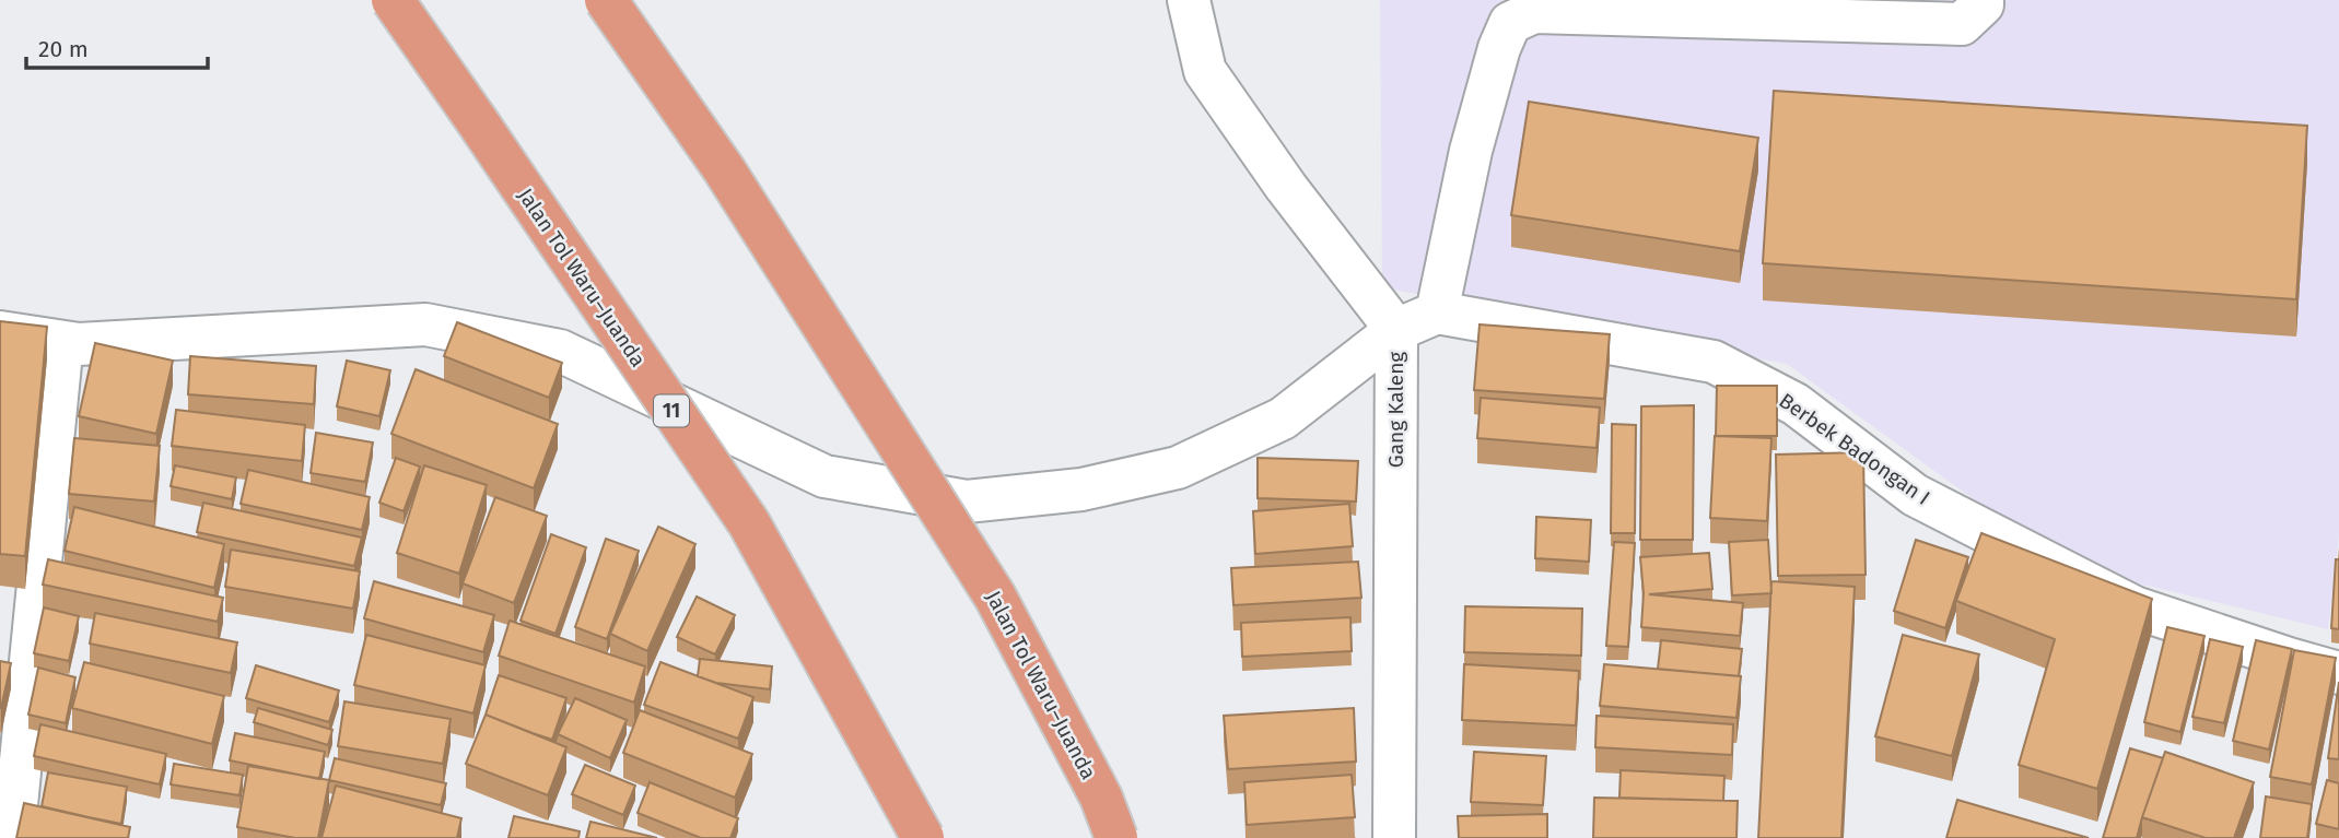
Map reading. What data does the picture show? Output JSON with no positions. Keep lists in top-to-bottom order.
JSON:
{
  "streets": {
    "highway": ["Jalan Tol Waru–Juanda", "11"],
    "street": ["Gang Kaleng", "Berbek Badongan I"]
  },
  "scale_bar": "20 m"
}
